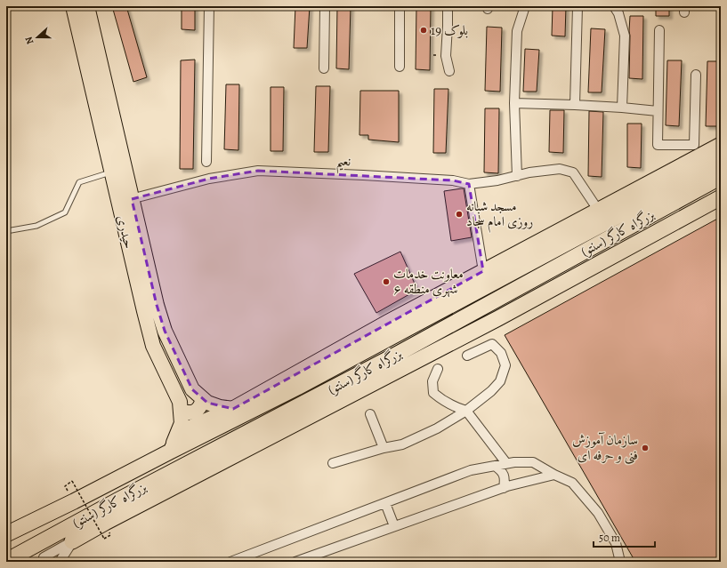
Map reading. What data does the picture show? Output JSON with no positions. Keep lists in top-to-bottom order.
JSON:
{
  "streets": {
    "highway": ["بزرگراه کارگر (سنتو)"],
    "main road": ["حیدری"],
    "street": ["نعیم"]
  },
  "crossings": [
    ["نعیم", "حیدری"],
    ["حیدری", "بزرگراه کارگر (سنتو)"]
  ],
  "places": [
    "بلوک 19",
    "مسجد شبانه روزی امام سجاد",
    "معاونت خدمات شهری منطقه ۶",
    "سازمان آموزش فنی و حرفه ای"
  ],
  "scale_bar": "50 m",
  "north": "left"
}
